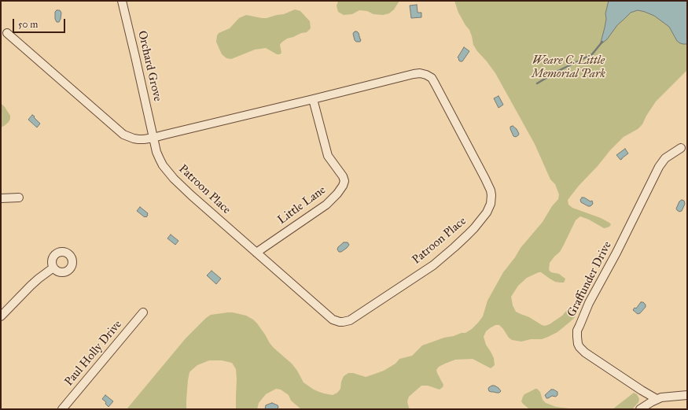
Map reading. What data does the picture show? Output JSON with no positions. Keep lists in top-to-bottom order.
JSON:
{
  "streets": {
    "street": [
      "Orchard Grove",
      "Patroon Place",
      "Little Lane",
      "Graffunder Drive",
      "Paul Holly Drive"
    ]
  },
  "crossings": [
    ["Orchard Grove", "Patroon Place"],
    ["Patroon Place", "Little Lane"]
  ],
  "parks": ["Weare C. Little Memorial Park"],
  "scale_bar": "50 m"
}
